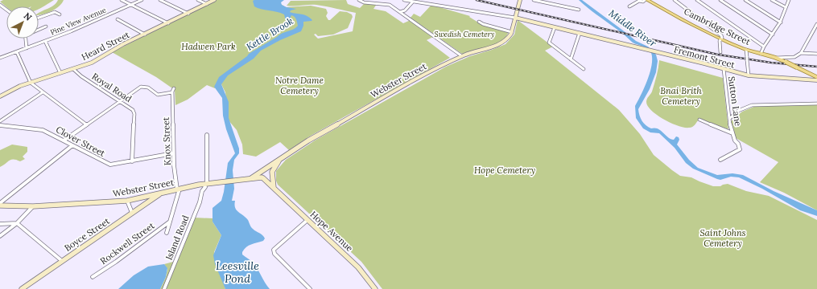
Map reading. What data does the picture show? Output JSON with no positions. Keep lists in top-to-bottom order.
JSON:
{
  "streets": {
    "main road": ["Cambridge Street"],
    "street": [
      "Pine View Avenue",
      "Heard Street",
      "Fremont Street",
      "Webster Street",
      "Royal Road",
      "Sutton Lane",
      "Clover Street",
      "Knox Street",
      "Hope Avenue",
      "Boyce Street",
      "Island Road",
      "Rockwell Street"
    ]
  },
  "crossings": [
    ["Heard Street", "Royal Road"],
    ["Fremont Street", "Sutton Lane"],
    ["Webster Street", "Knox Street"],
    ["Webster Street", "Hope Avenue"],
    ["Webster Street", "Boyce Street"],
    ["Webster Street", "Island Road"],
    ["Royal Road", "Clover Street"],
    ["Clover Street", "Knox Street"]
  ],
  "water": ["Middle River", "Kettle Brook", "Leesville Pond"],
  "parks": [
    "Swedish Cemetery",
    "Hadwen Park",
    "Notre Dame Cemetery",
    "Bnai Brith Cemetery",
    "Hope Cemetery",
    "Saint Johns Cemetery"
  ],
  "north": "top right"
}
